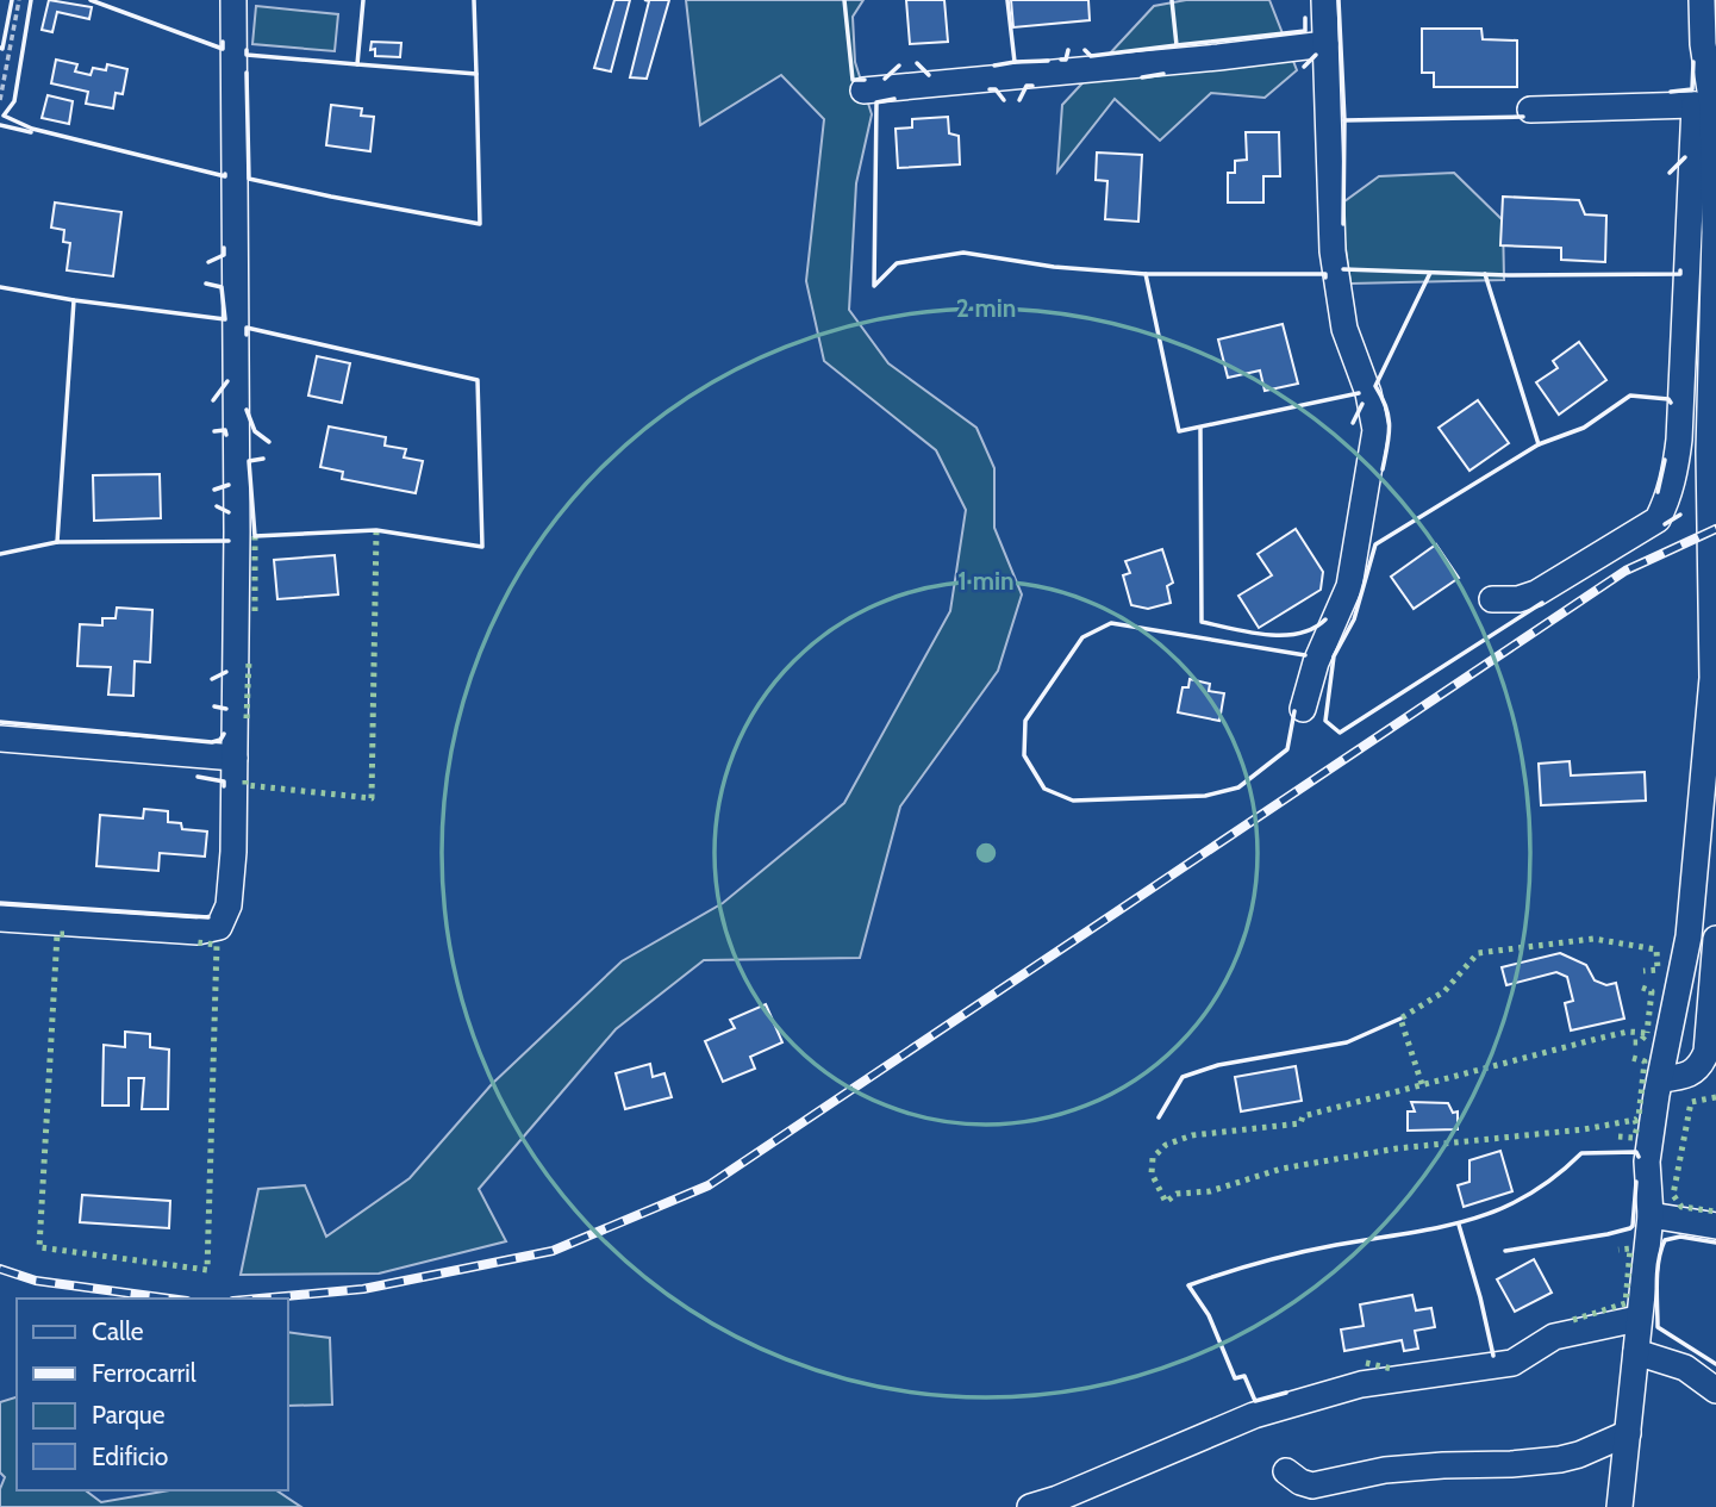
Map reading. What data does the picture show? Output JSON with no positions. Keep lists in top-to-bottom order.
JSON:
{
  "legend": [
    "Calle",
    "Ferrocarril",
    "Parque",
    "Edificio"
  ],
  "rings": ["2 min", "1 min"]
}
